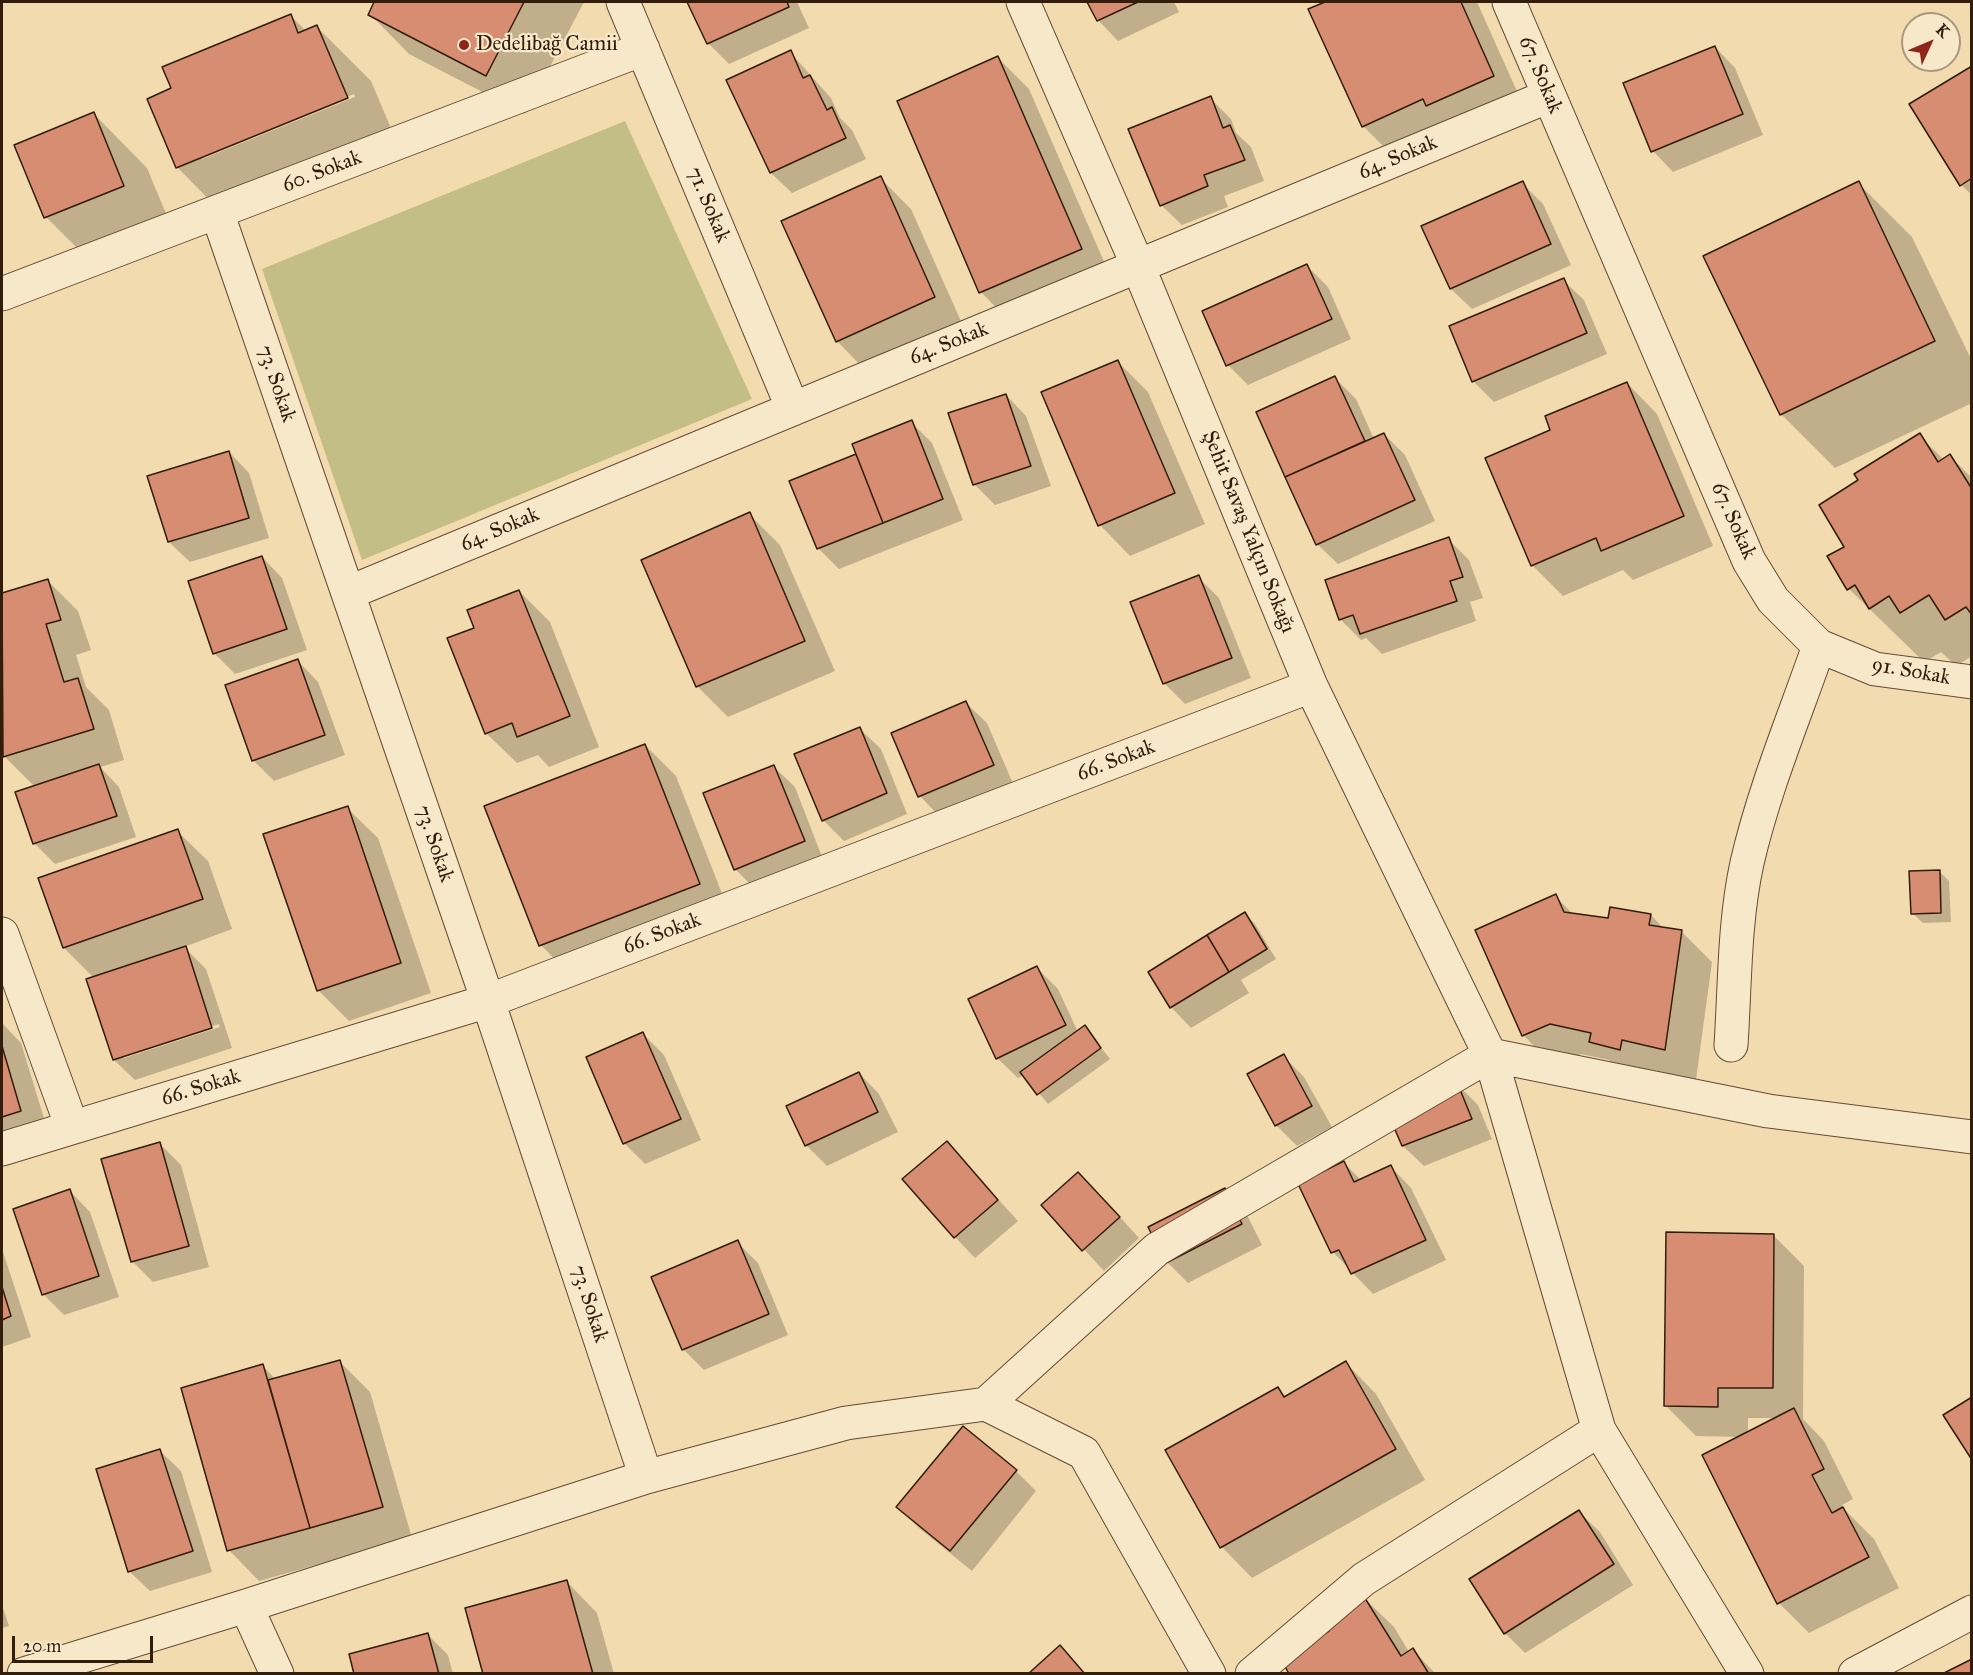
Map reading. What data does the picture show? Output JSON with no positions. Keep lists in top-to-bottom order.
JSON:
{
  "streets": {
    "street": [
      "67. Sokak",
      "64. Sokak",
      "60. Sokak",
      "71. Sokak",
      "73. Sokak",
      "Şehit Savaş Yalçın Sokağı",
      "91. Sokak",
      "66. Sokak"
    ]
  },
  "crossings": [
    ["67. Sokak", "64. Sokak"],
    ["67. Sokak", "91. Sokak"],
    ["64. Sokak", "71. Sokak"],
    ["64. Sokak", "73. Sokak"],
    ["64. Sokak", "Şehit Savaş Yalçın Sokağı"],
    ["60. Sokak", "71. Sokak"],
    ["60. Sokak", "73. Sokak"],
    ["73. Sokak", "66. Sokak"],
    ["Şehit Savaş Yalçın Sokağı", "66. Sokak"]
  ],
  "places": ["Dedelibağ Camii"],
  "scale_bar": "20 m",
  "north": "top right"
}
